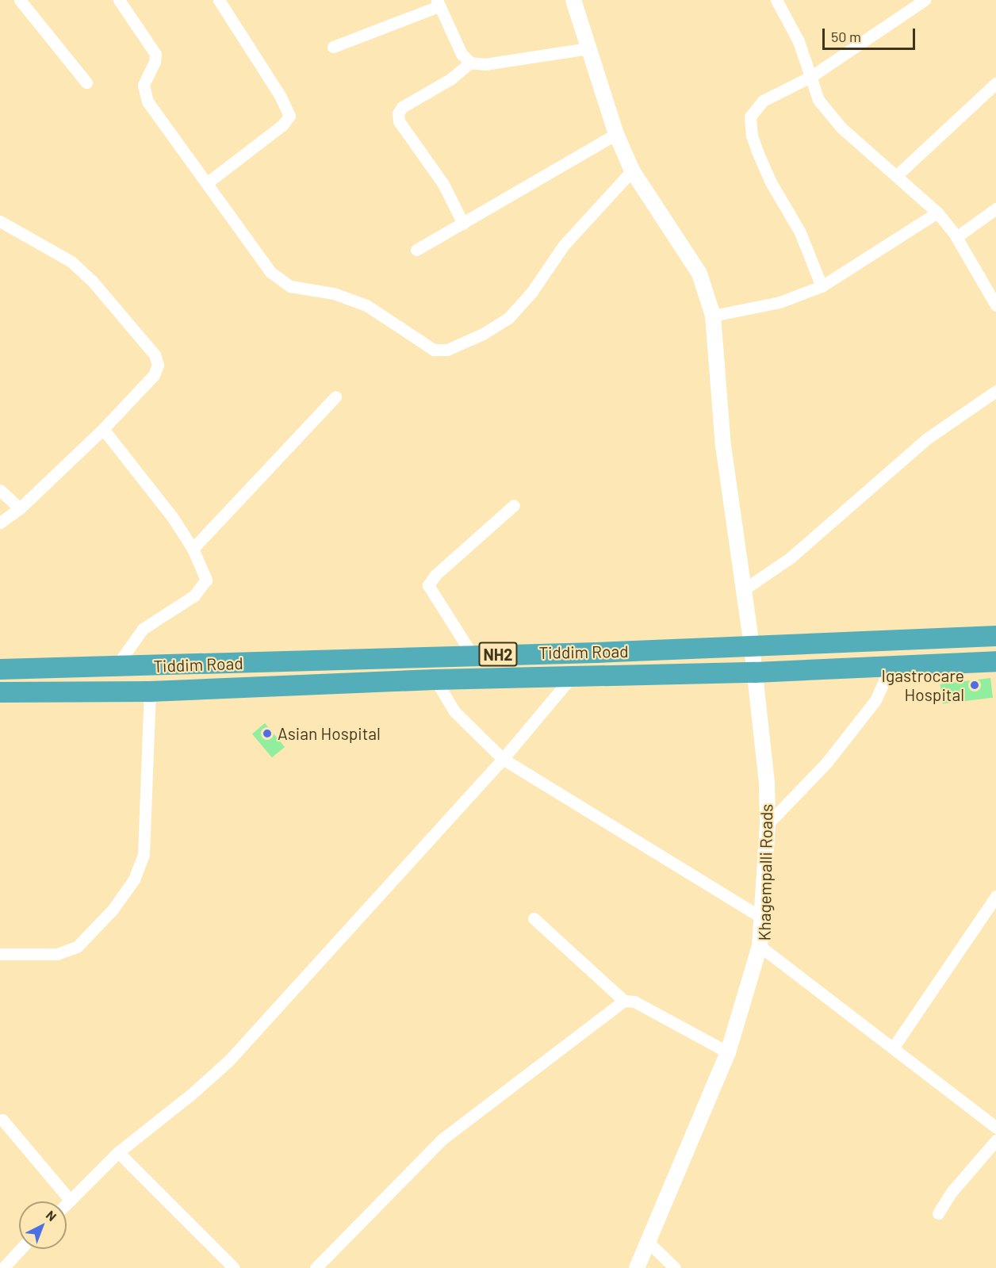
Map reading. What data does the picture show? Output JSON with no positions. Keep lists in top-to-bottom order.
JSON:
{
  "streets": {
    "highway": ["Tiddim Road", "NH2"],
    "street": ["Khagempalli Roads"]
  },
  "crossings": [
    ["Tiddim Road", "Khagempalli Roads"]
  ],
  "places": ["Igastrocare Hospital", "Asian Hospital"],
  "scale_bar": "50 m",
  "north": "top right"
}
